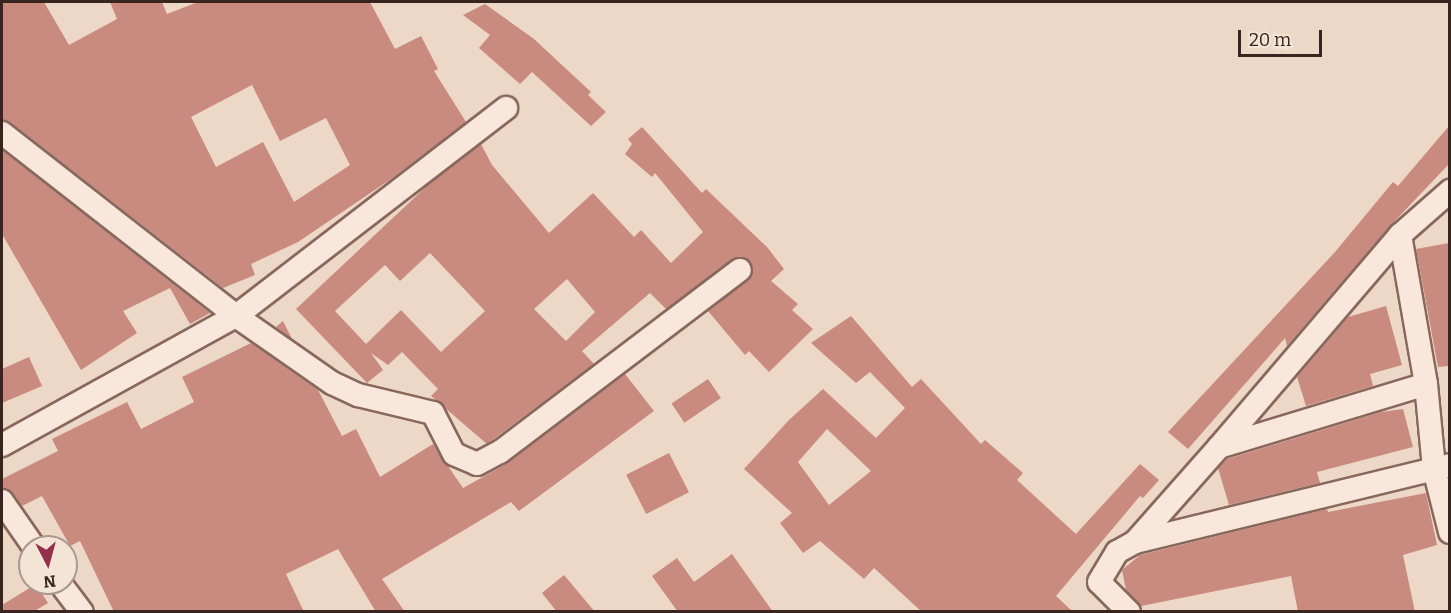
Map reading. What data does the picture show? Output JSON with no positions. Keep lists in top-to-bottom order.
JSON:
{
  "scale_bar": "20 m",
  "north": "bottom"
}
